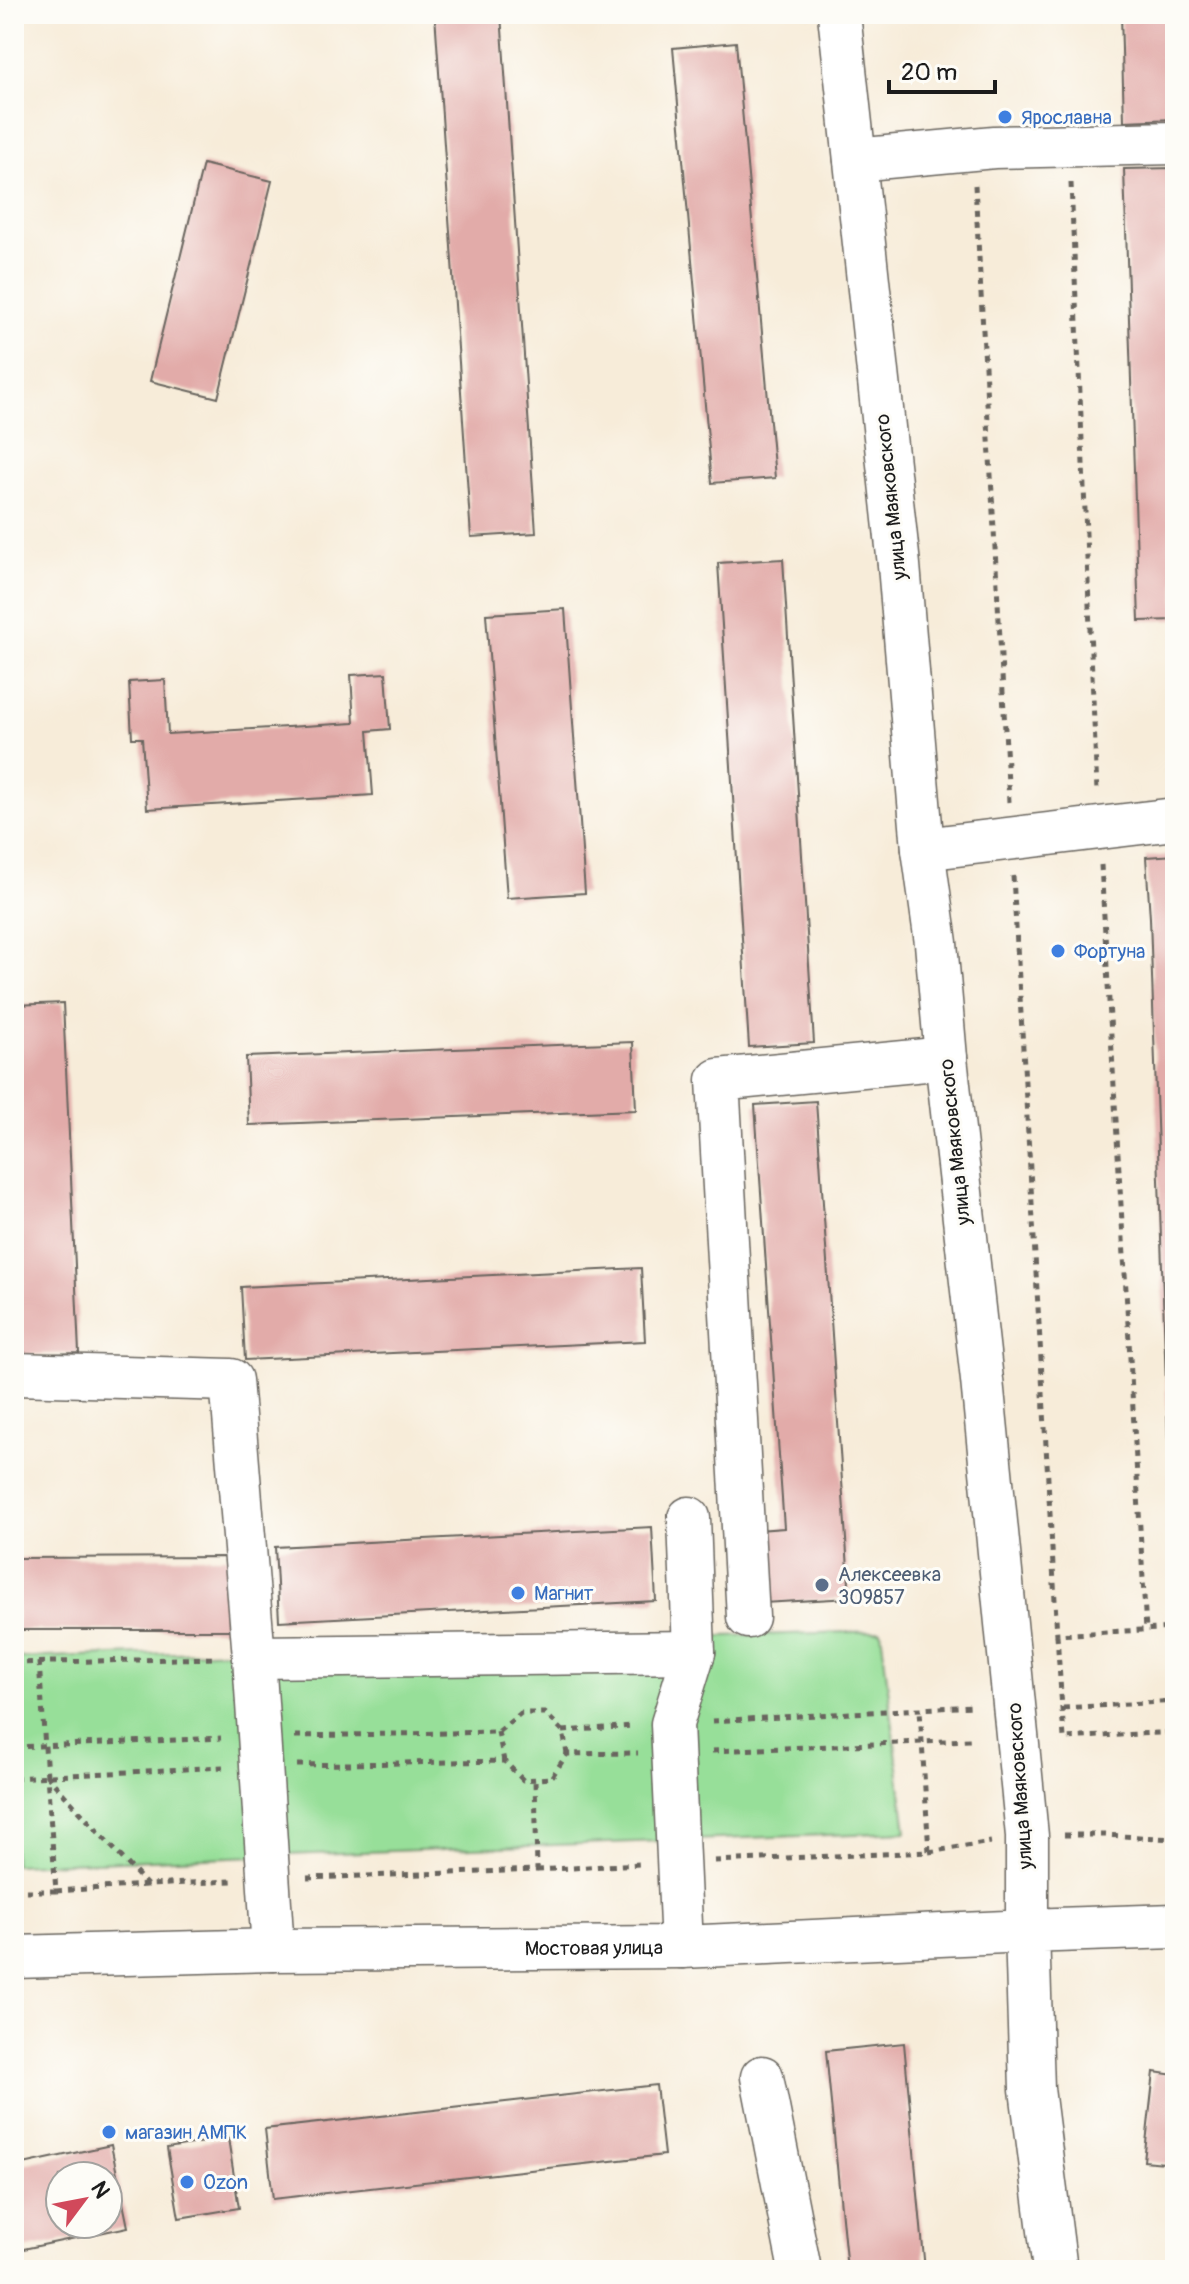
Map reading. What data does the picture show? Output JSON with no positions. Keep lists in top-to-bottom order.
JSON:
{
  "streets": {
    "main road": ["улица Маяковского", "Мостовая улица"]
  },
  "crossings": [
    ["улица Маяковского", "Мостовая улица"]
  ],
  "places": [
    "Ярославна",
    "Фортуна",
    "Алексеевка 309857",
    "Магнит",
    "магазин АМПК",
    "Ozon"
  ],
  "scale_bar": "20 m",
  "north": "top right"
}
